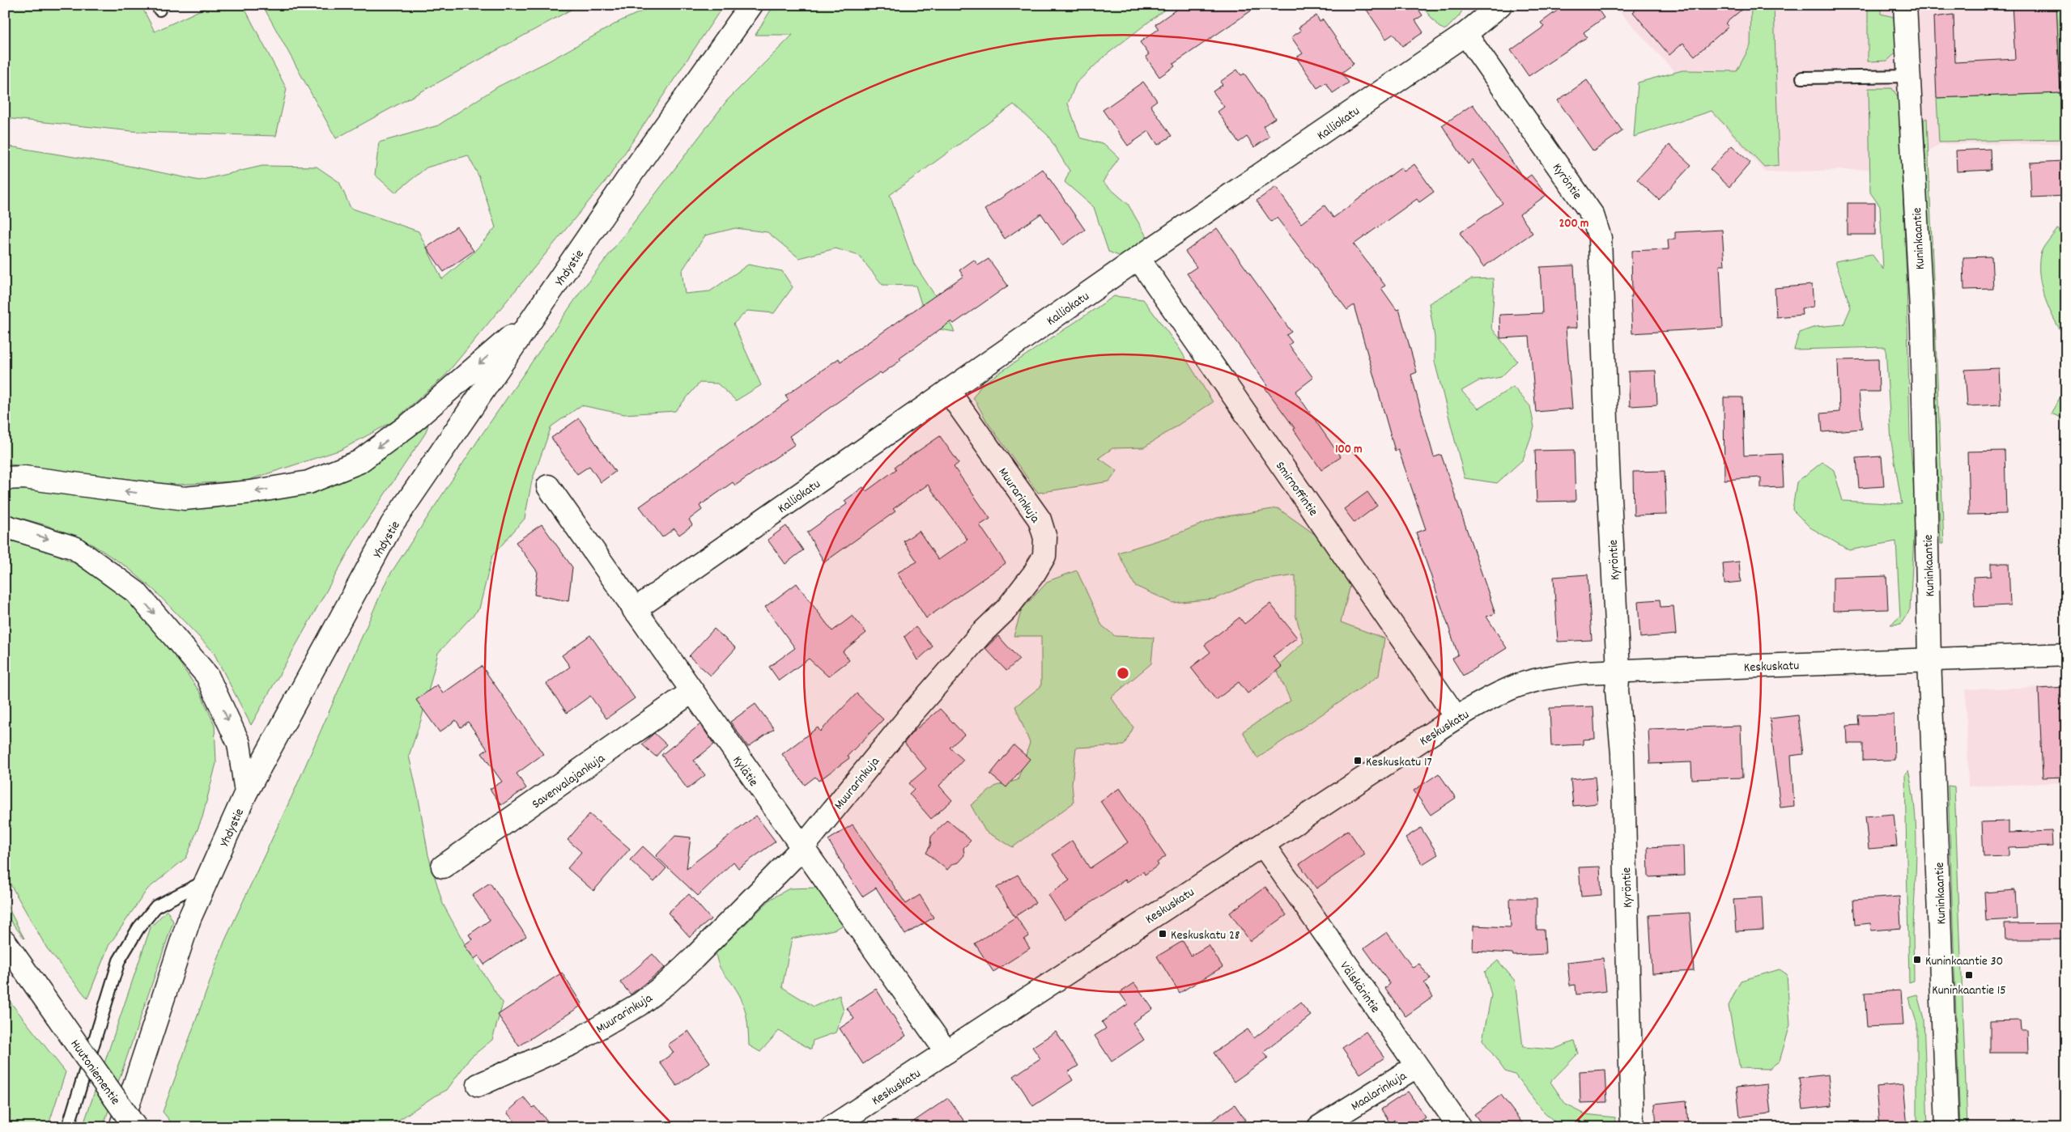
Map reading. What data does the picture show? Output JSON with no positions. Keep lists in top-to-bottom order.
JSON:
{
  "streets": {
    "main road": [
      "Kalliokatu",
      "Kyröntie",
      "Kuninkaantie",
      "Yhdystie",
      "Smirnoffintie",
      "Muurarinkuja",
      "Keskuskatu",
      "Kylätie",
      "Savenvalajankuja",
      "Välskärintie",
      "Huutoniementie",
      "Maalarinkuja"
    ]
  },
  "crossings": [
    ["Kalliokatu", "Kyröntie"],
    ["Kalliokatu", "Smirnoffintie"],
    ["Kalliokatu", "Muurarinkuja"],
    ["Kalliokatu", "Kylätie"],
    ["Kyröntie", "Keskuskatu"],
    ["Kuninkaantie", "Keskuskatu"],
    ["Smirnoffintie", "Keskuskatu"],
    ["Muurarinkuja", "Kylätie"],
    ["Keskuskatu", "Kylätie"],
    ["Keskuskatu", "Välskärintie"],
    ["Kylätie", "Savenvalajankuja"],
    ["Välskärintie", "Maalarinkuja"]
  ],
  "places": {
    "transit": [
      "Keskuskatu 17",
      "Keskuskatu 28",
      "Kuninkaantie 30",
      "Kuninkaantie 15"
    ]
  },
  "rings": ["200 m", "100 m"]
}
